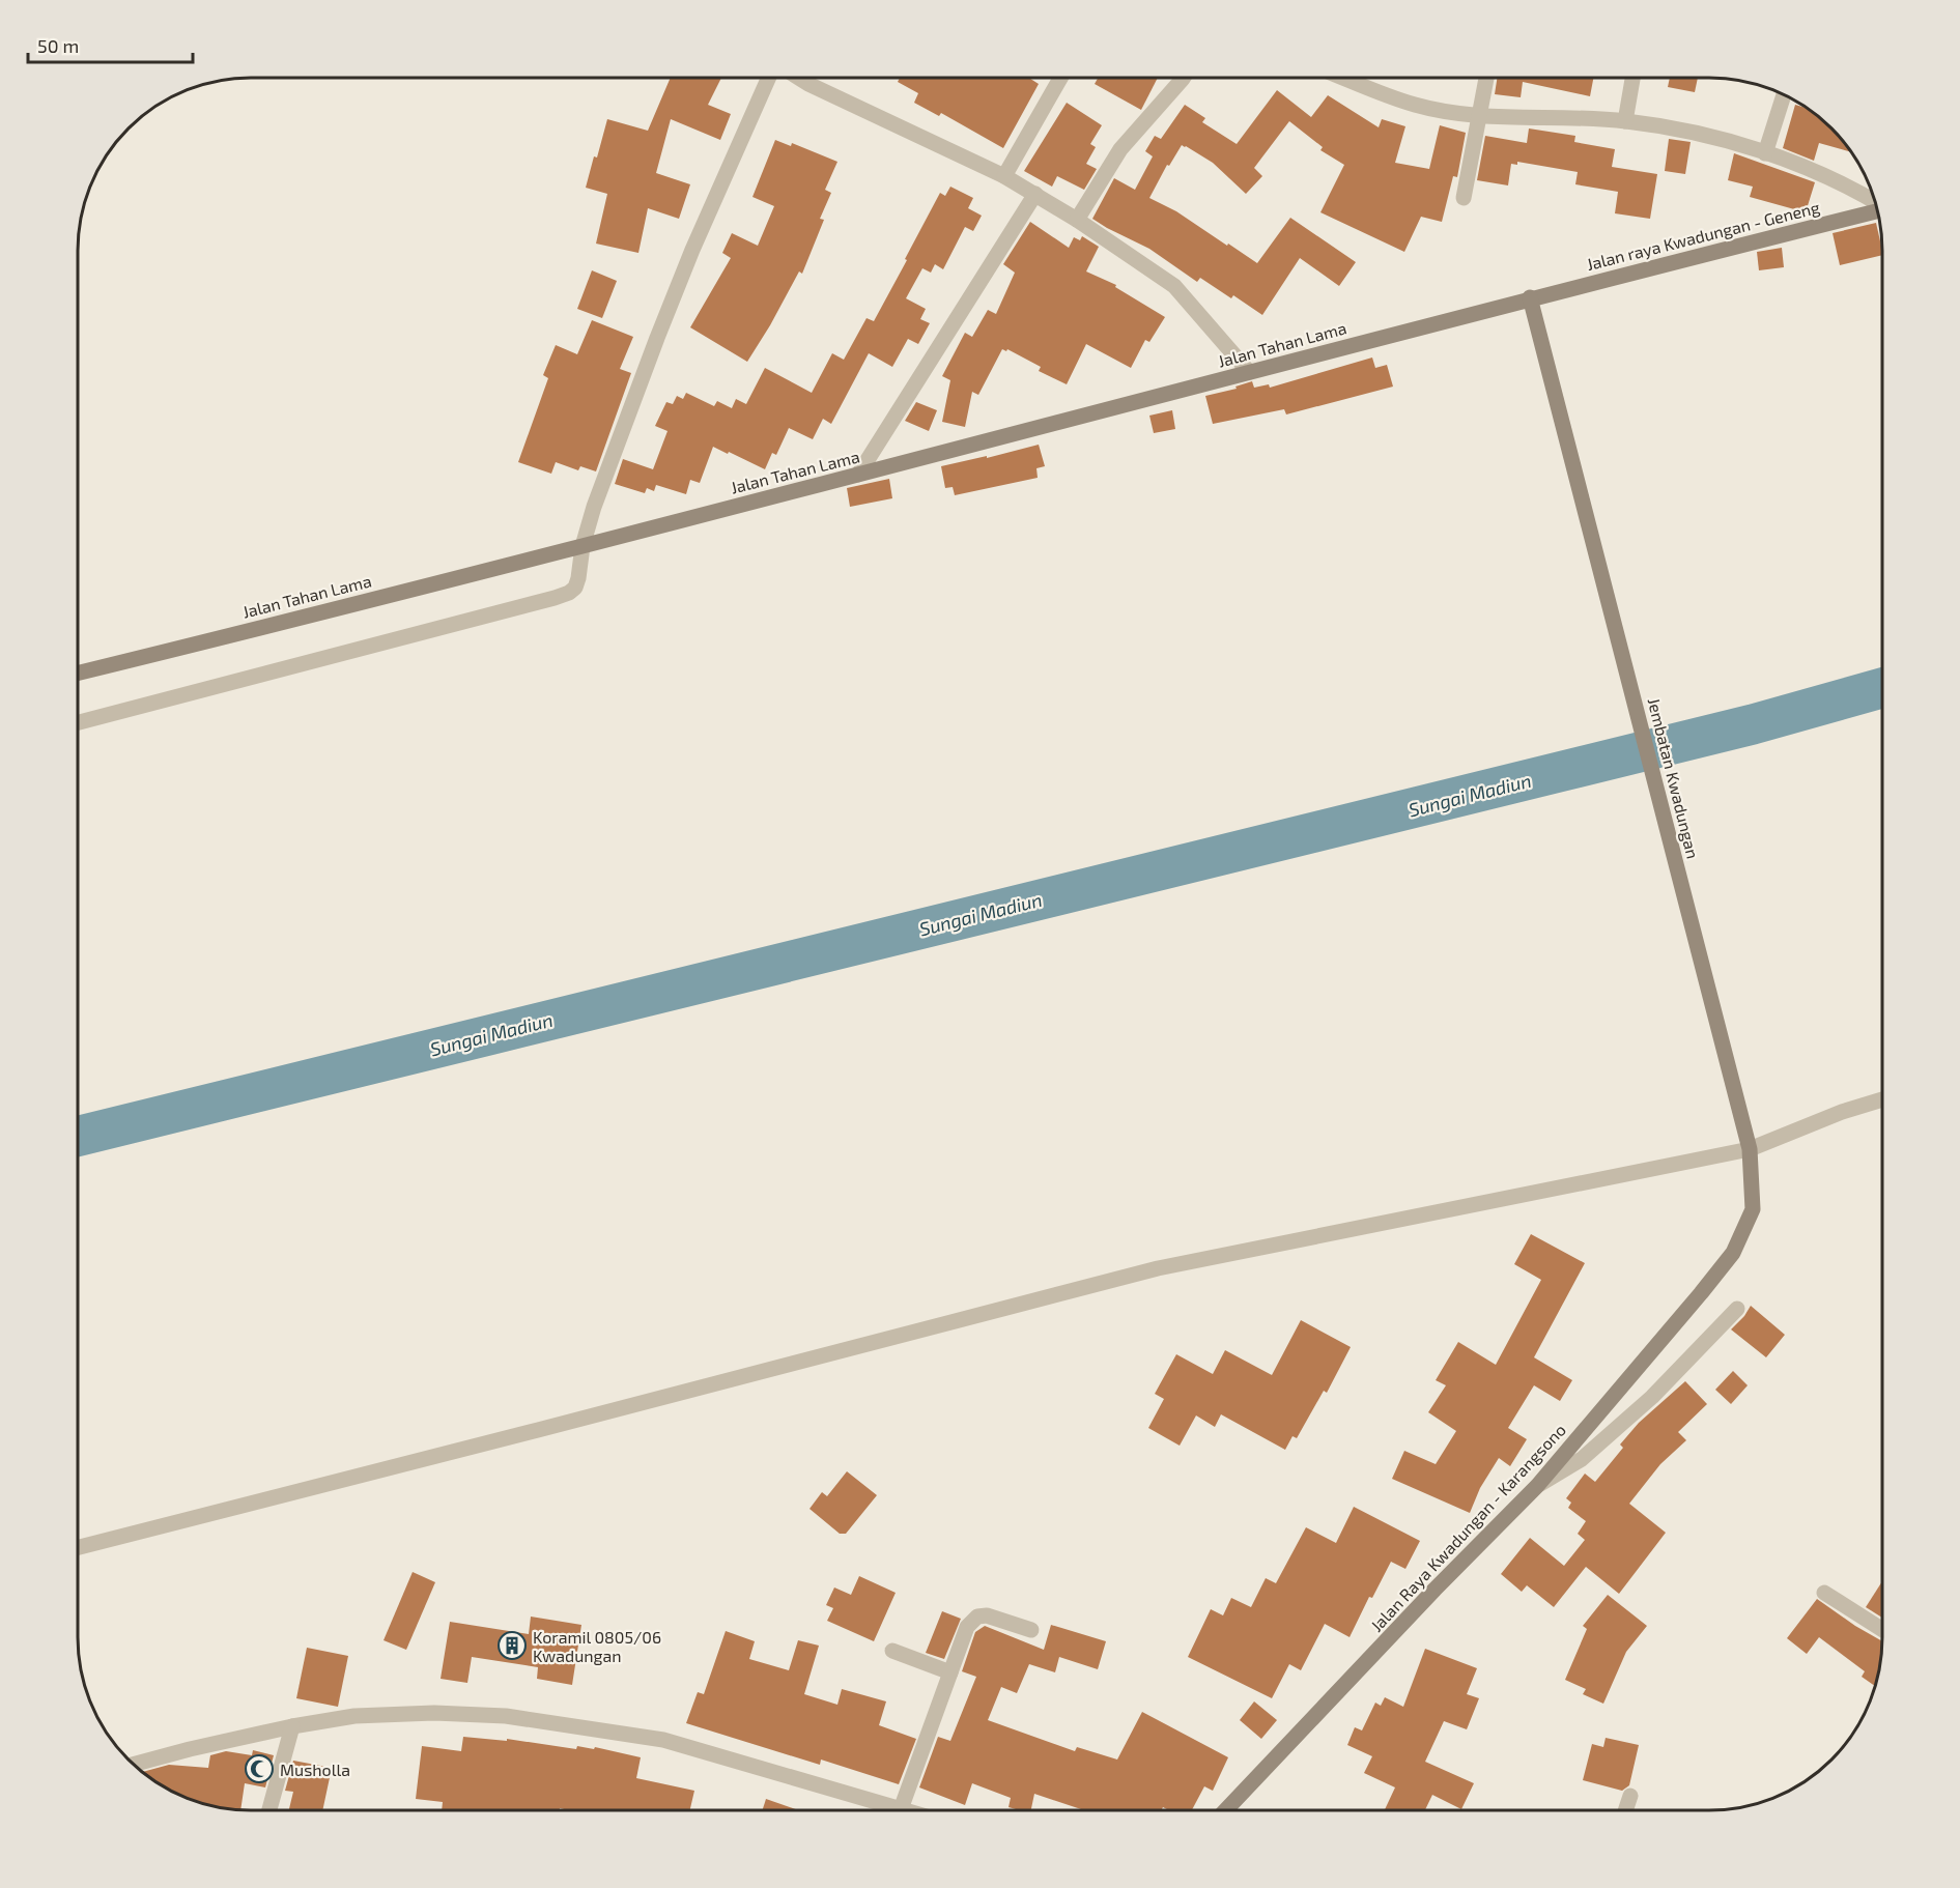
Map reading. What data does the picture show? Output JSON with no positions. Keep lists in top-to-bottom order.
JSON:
{
  "streets": {
    "main road": [
      "Jalan raya Kwadungan - Geneng",
      "Jalan Tahan Lama",
      "Jembatan Kwadungan",
      "Jalan Raya Kwadungan - Karangsono"
    ]
  },
  "crossings": [
    ["Jalan raya Kwadungan - Geneng", "Jalan Tahan Lama"],
    ["Jalan raya Kwadungan - Geneng", "Jembatan Kwadungan"],
    ["Jalan Tahan Lama", "Jembatan Kwadungan"],
    ["Jembatan Kwadungan", "Jalan Raya Kwadungan - Karangsono"]
  ],
  "water": ["Sungai Madiun"],
  "places": {
    "building": ["Koramil 0805/06 Kwadungan"],
    "mosque": ["Musholla"]
  },
  "scale_bar": "50 m"
}
